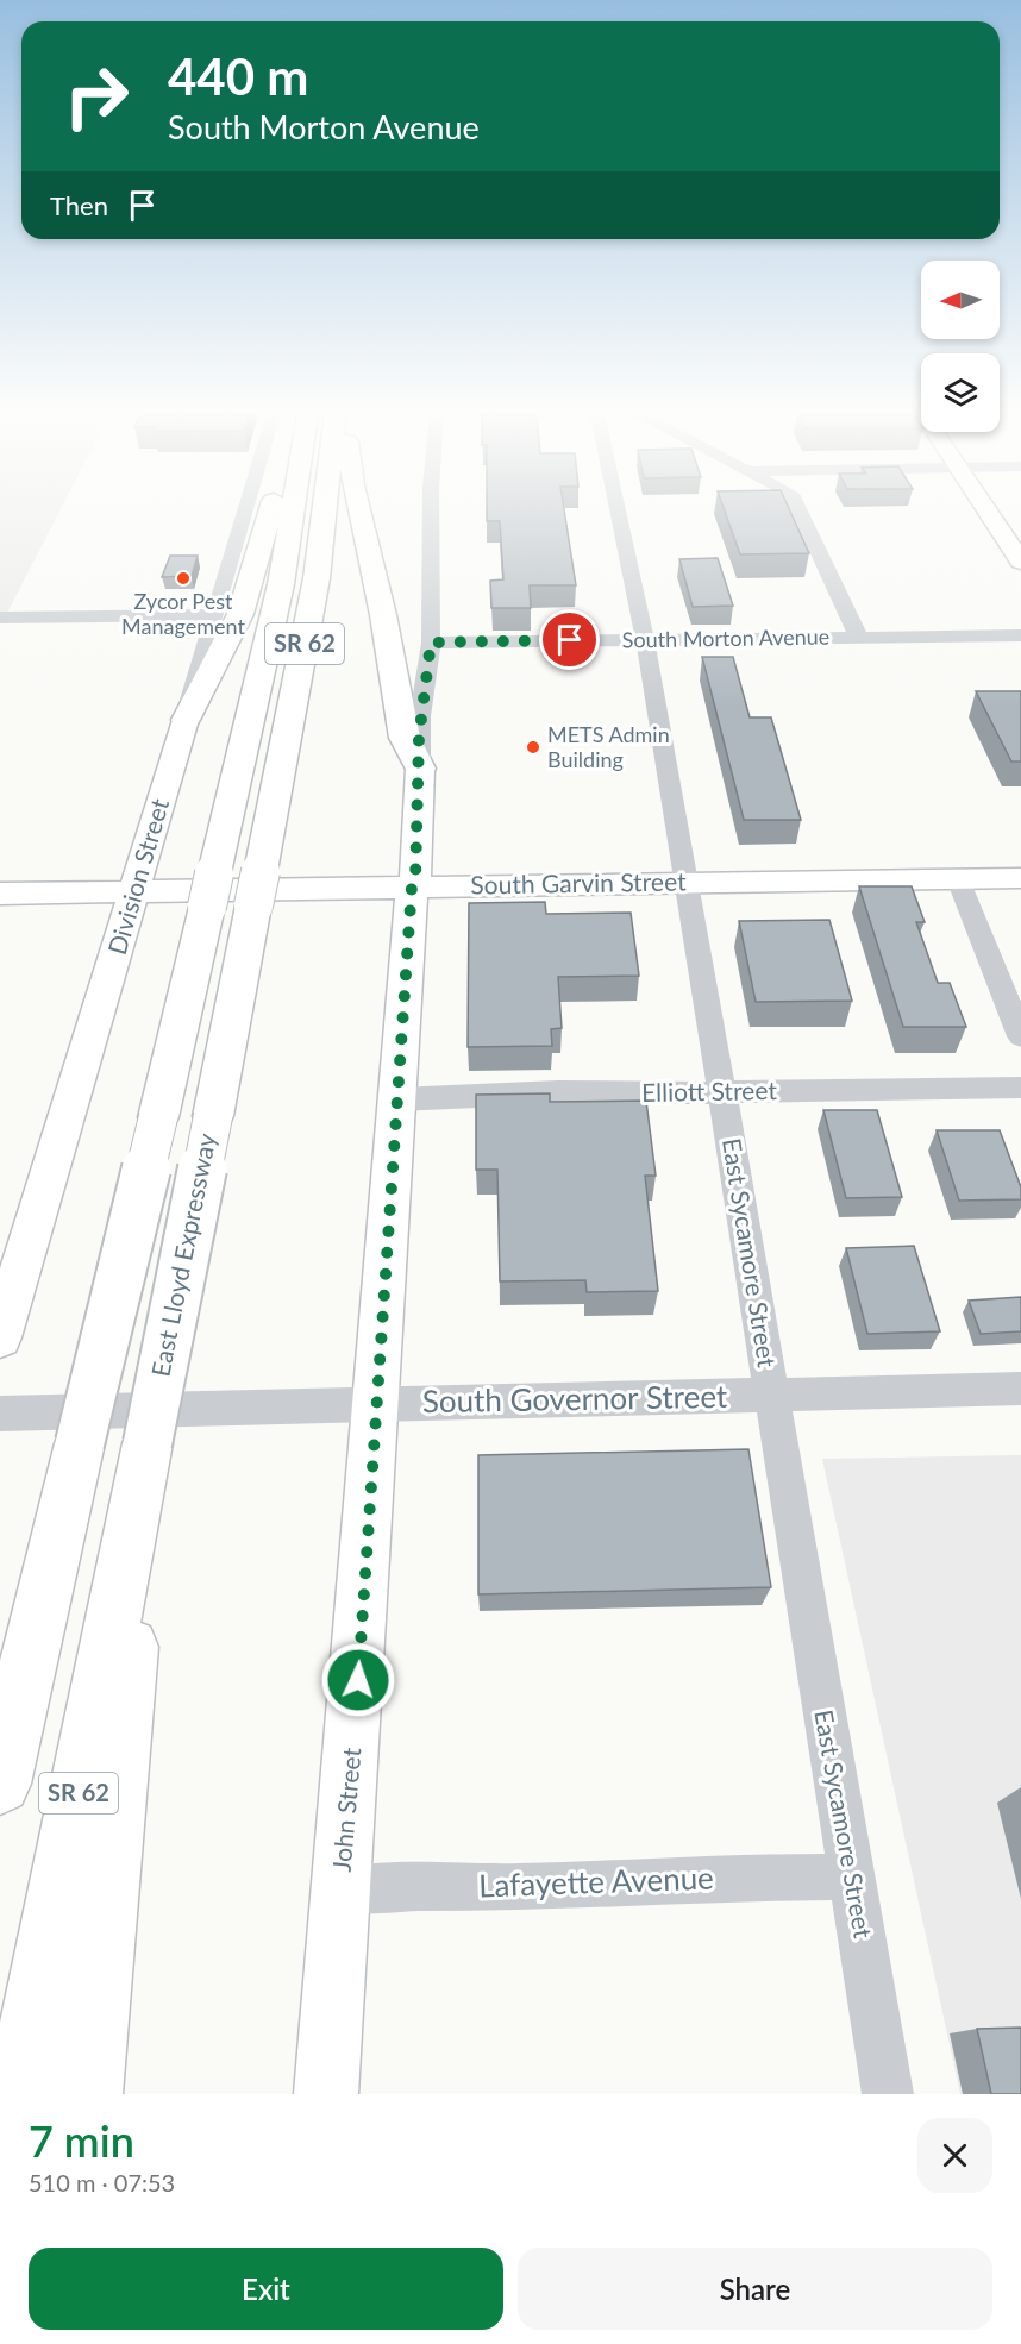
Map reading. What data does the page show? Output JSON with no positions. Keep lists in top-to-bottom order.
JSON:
{
  "streets": {
    "highway": ["SR 62", "East Lloyd Expressway"],
    "main road": ["Division Street", "South Garvin Street", "John Street"],
    "street": [
      "South Morton Avenue",
      "Elliott Street",
      "East Sycamore Street",
      "South Governor Street",
      "Lafayette Avenue"
    ]
  },
  "crossings": [
    ["South Morton Avenue", "East Sycamore Street"],
    ["South Morton Avenue", "John Street"],
    ["Division Street", "South Garvin Street"],
    ["South Garvin Street", "East Sycamore Street"],
    ["South Garvin Street", "John Street"],
    ["Elliott Street", "East Sycamore Street"],
    ["Elliott Street", "John Street"],
    ["East Sycamore Street", "South Governor Street"],
    ["East Sycamore Street", "Lafayette Avenue"],
    ["South Governor Street", "John Street"],
    ["John Street", "Lafayette Avenue"]
  ],
  "places": ["Zycor Pest Management", "METS Admin Building"],
  "north": "left",
  "page": {
    "turn": ["440 m", "South Morton Avenue"],
    "then": "Then",
    "heading": ["7 min", "510 m · 07:53"],
    "buttons": ["Exit", "Share"]
  }
}
